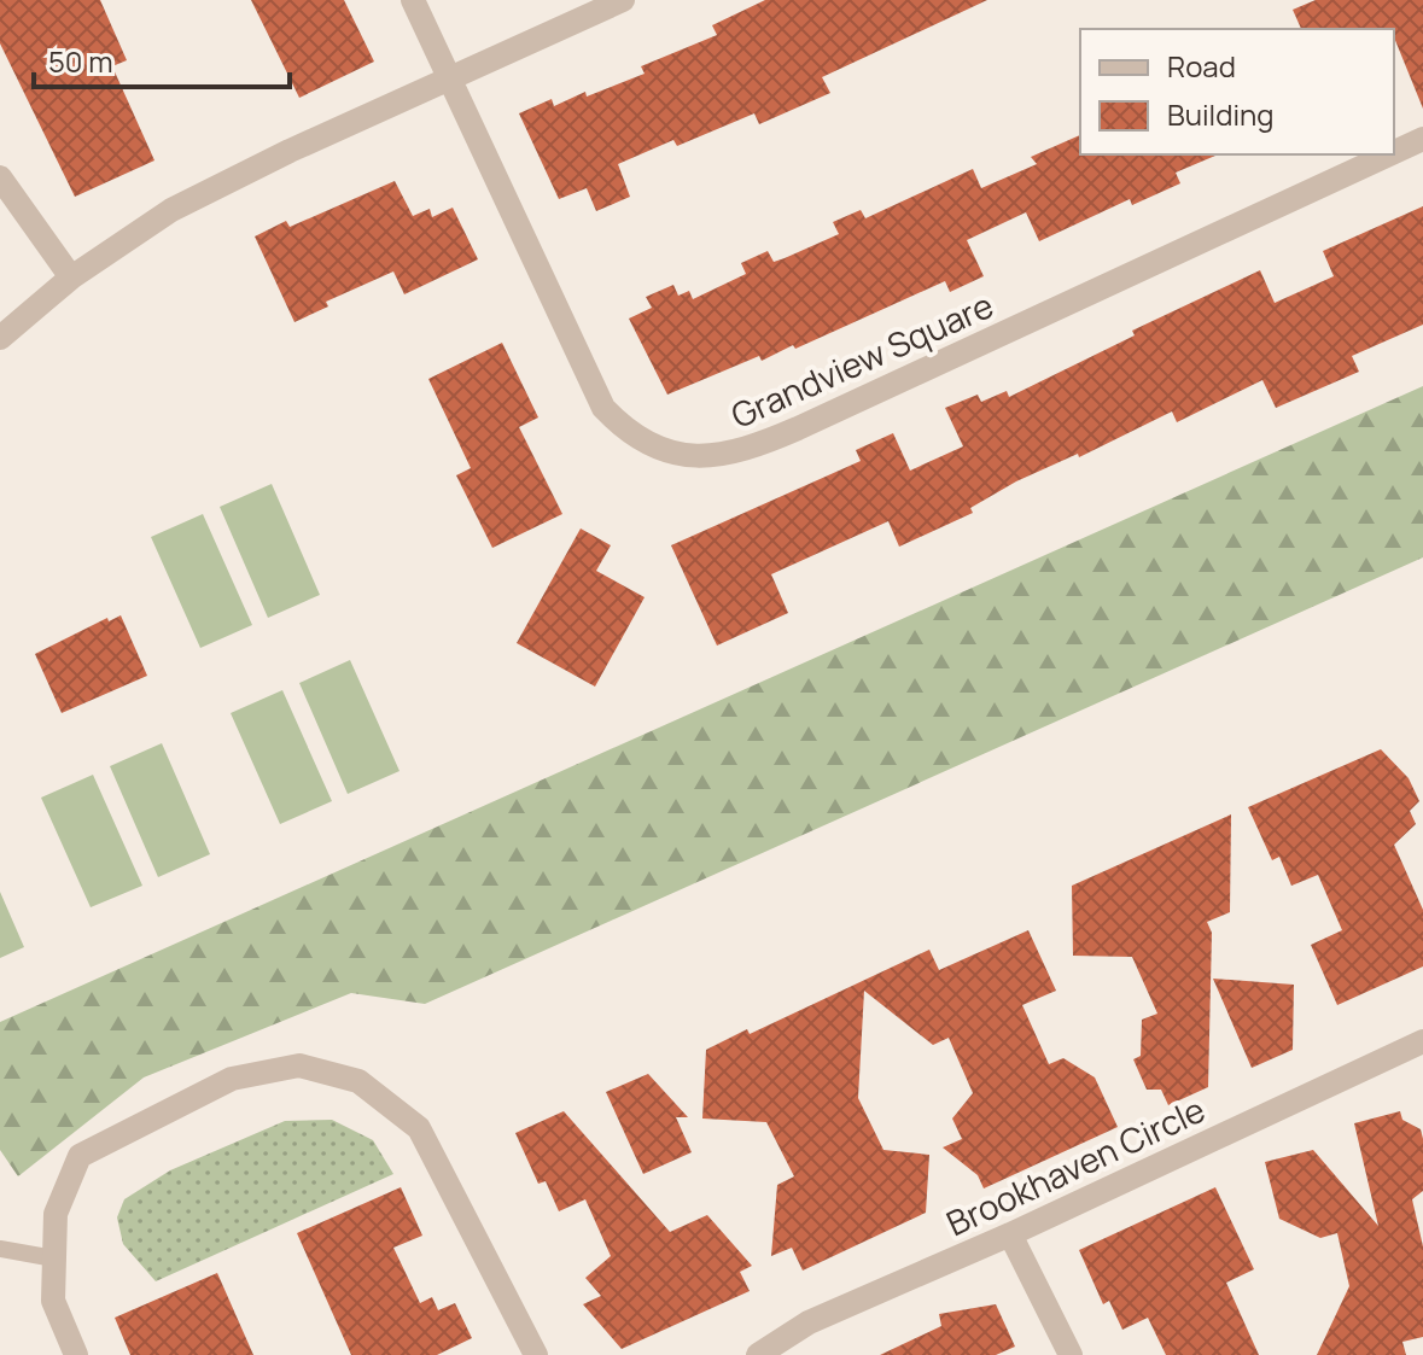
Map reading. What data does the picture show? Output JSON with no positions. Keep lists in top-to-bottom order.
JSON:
{
  "streets": {
    "street": ["Grandview Square", "Brookhaven Circle"]
  },
  "legend": ["Road", "Building"],
  "scale_bar": "50 m"
}
